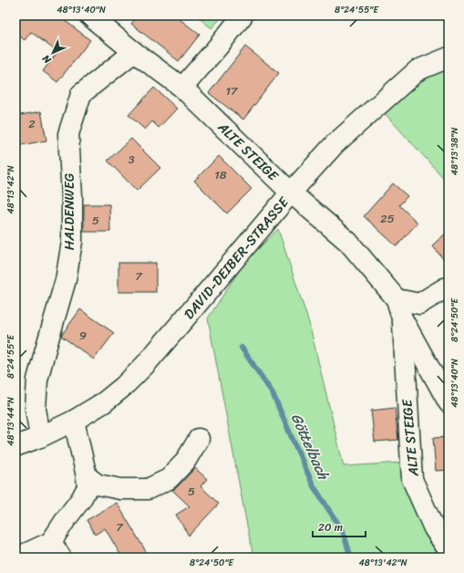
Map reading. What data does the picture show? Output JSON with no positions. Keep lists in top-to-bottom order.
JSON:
{
  "streets": {
    "street": ["ALTE STEIGE", "HALDENWEG", "DAVID-DEIBER-STRASSE"]
  },
  "crossings": [
    ["ALTE STEIGE", "HALDENWEG"],
    ["ALTE STEIGE", "DAVID-DEIBER-STRASSE"],
    ["HALDENWEG", "DAVID-DEIBER-STRASSE"]
  ],
  "water": ["Göttelbach"],
  "house_numbers": [
    "17",
    "2",
    "3",
    "18",
    "25",
    "5",
    "7",
    "9",
    "5",
    "7"
  ],
  "scale_bar": "20 m",
  "north": "bottom left",
  "coordinates": [
    "48°13'40\"N",
    "8°24'55\"E",
    "48°13'38\"N",
    "48°13'42\"N",
    "8°24'50\"E",
    "48°13'44\"N"
  ]
}
